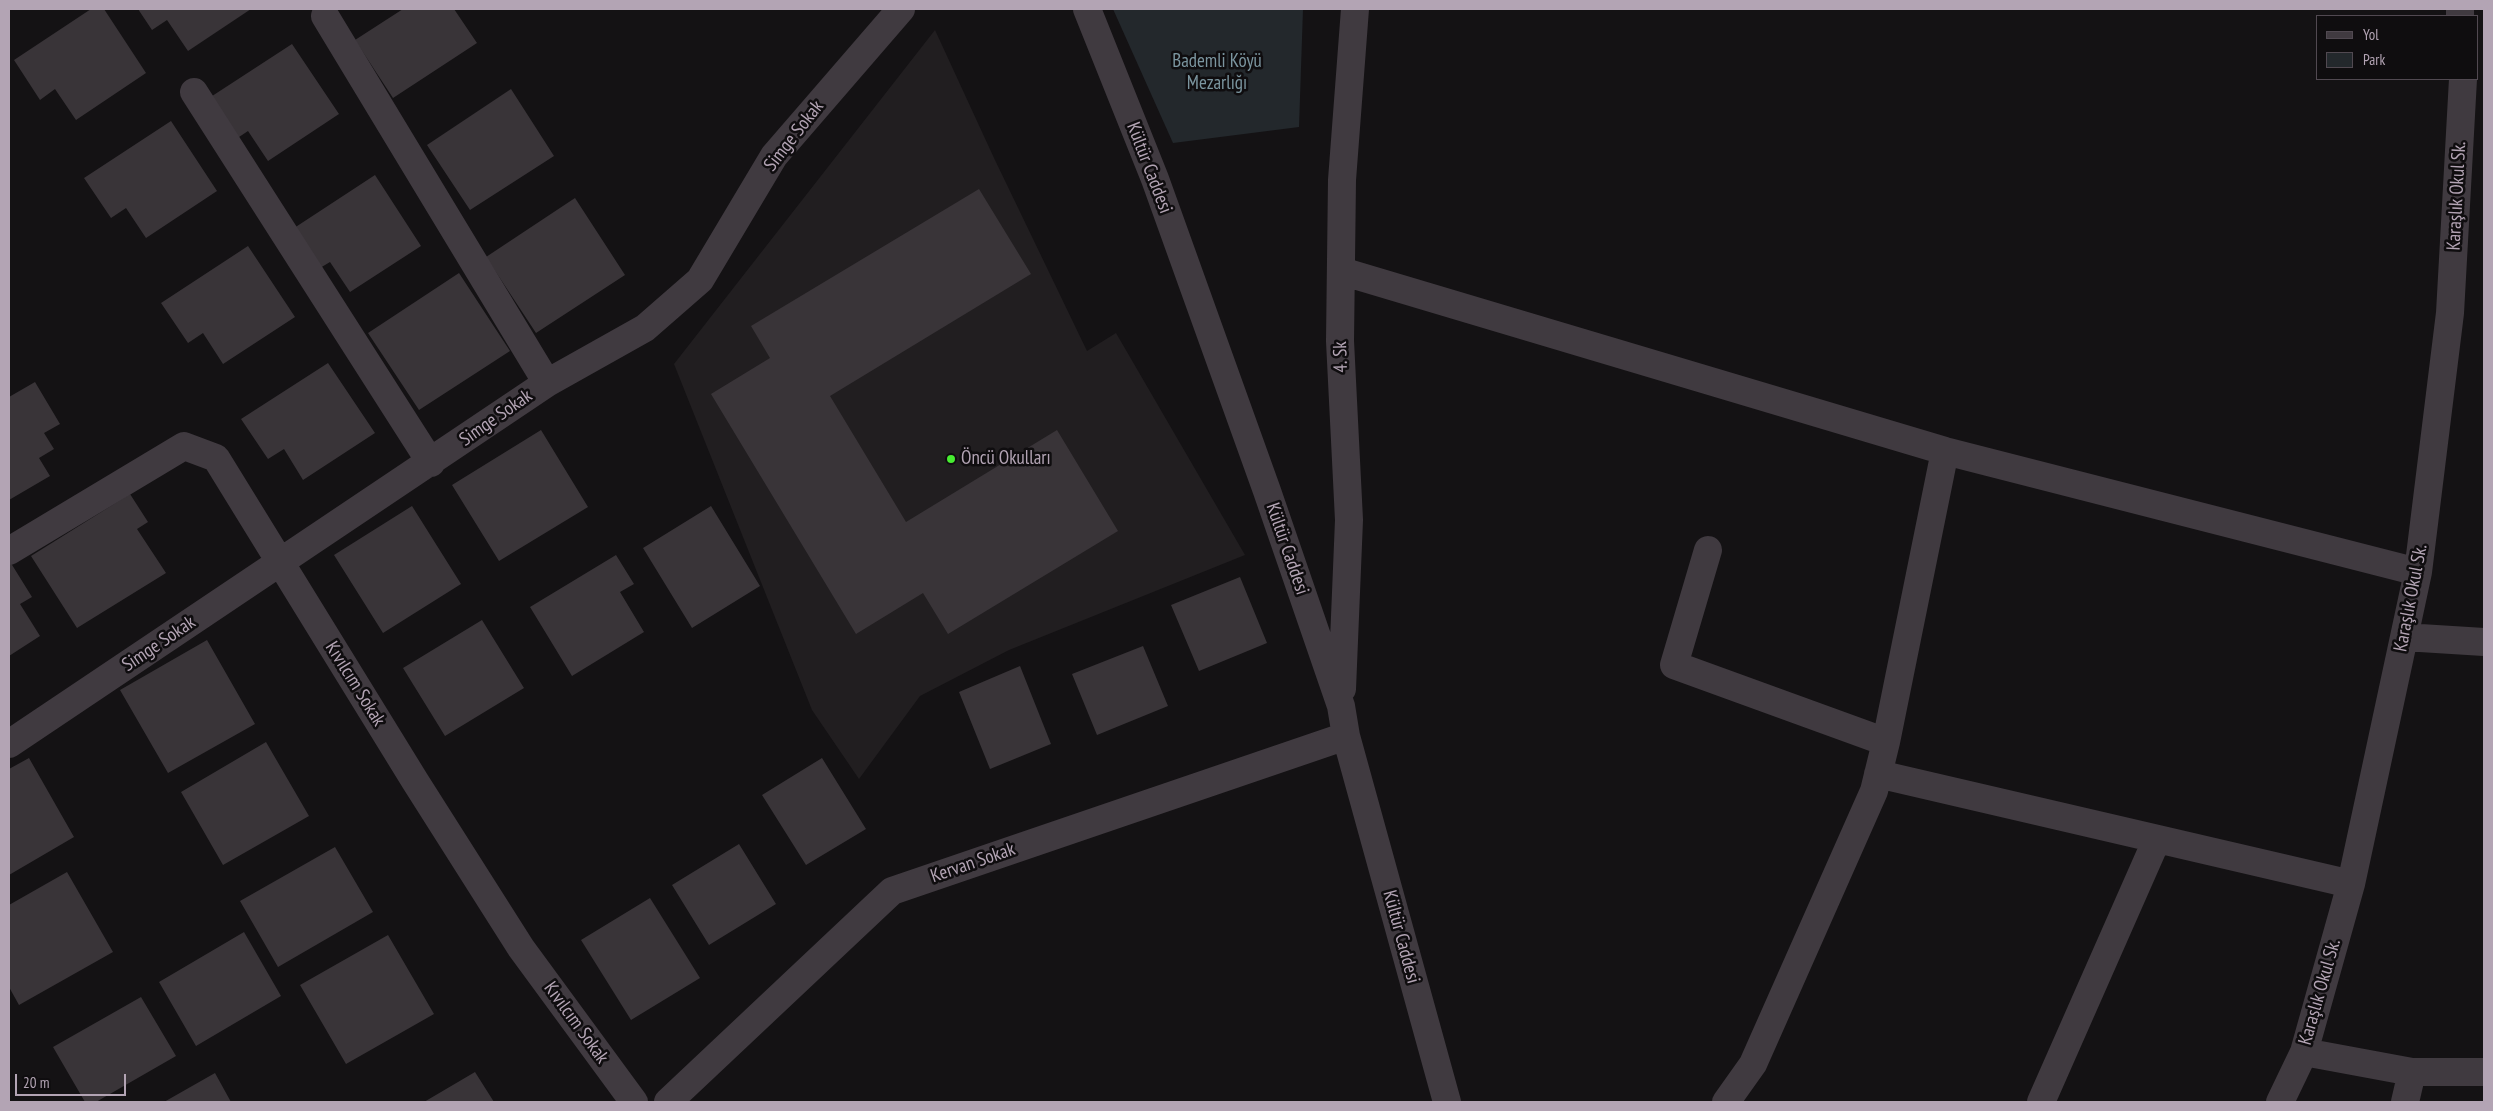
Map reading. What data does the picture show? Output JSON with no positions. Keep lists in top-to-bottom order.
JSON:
{
  "streets": {
    "street": [
      "Simge Sokak",
      "Kültür Caddesi",
      "Karaşlık Okul Sk.",
      "4. Sk",
      "Kıvılcım Sokak",
      "Kervan Sokak"
    ]
  },
  "crossings": [
    ["Simge Sokak", "Kıvılcım Sokak"],
    ["Kültür Caddesi", "4. Sk"],
    ["Kültür Caddesi", "Kervan Sokak"]
  ],
  "parks": ["Bademli Köyü Mezarlığı"],
  "places": ["Öncü Okulları"],
  "legend": ["Yol", "Park"],
  "scale_bar": "20 m"
}
